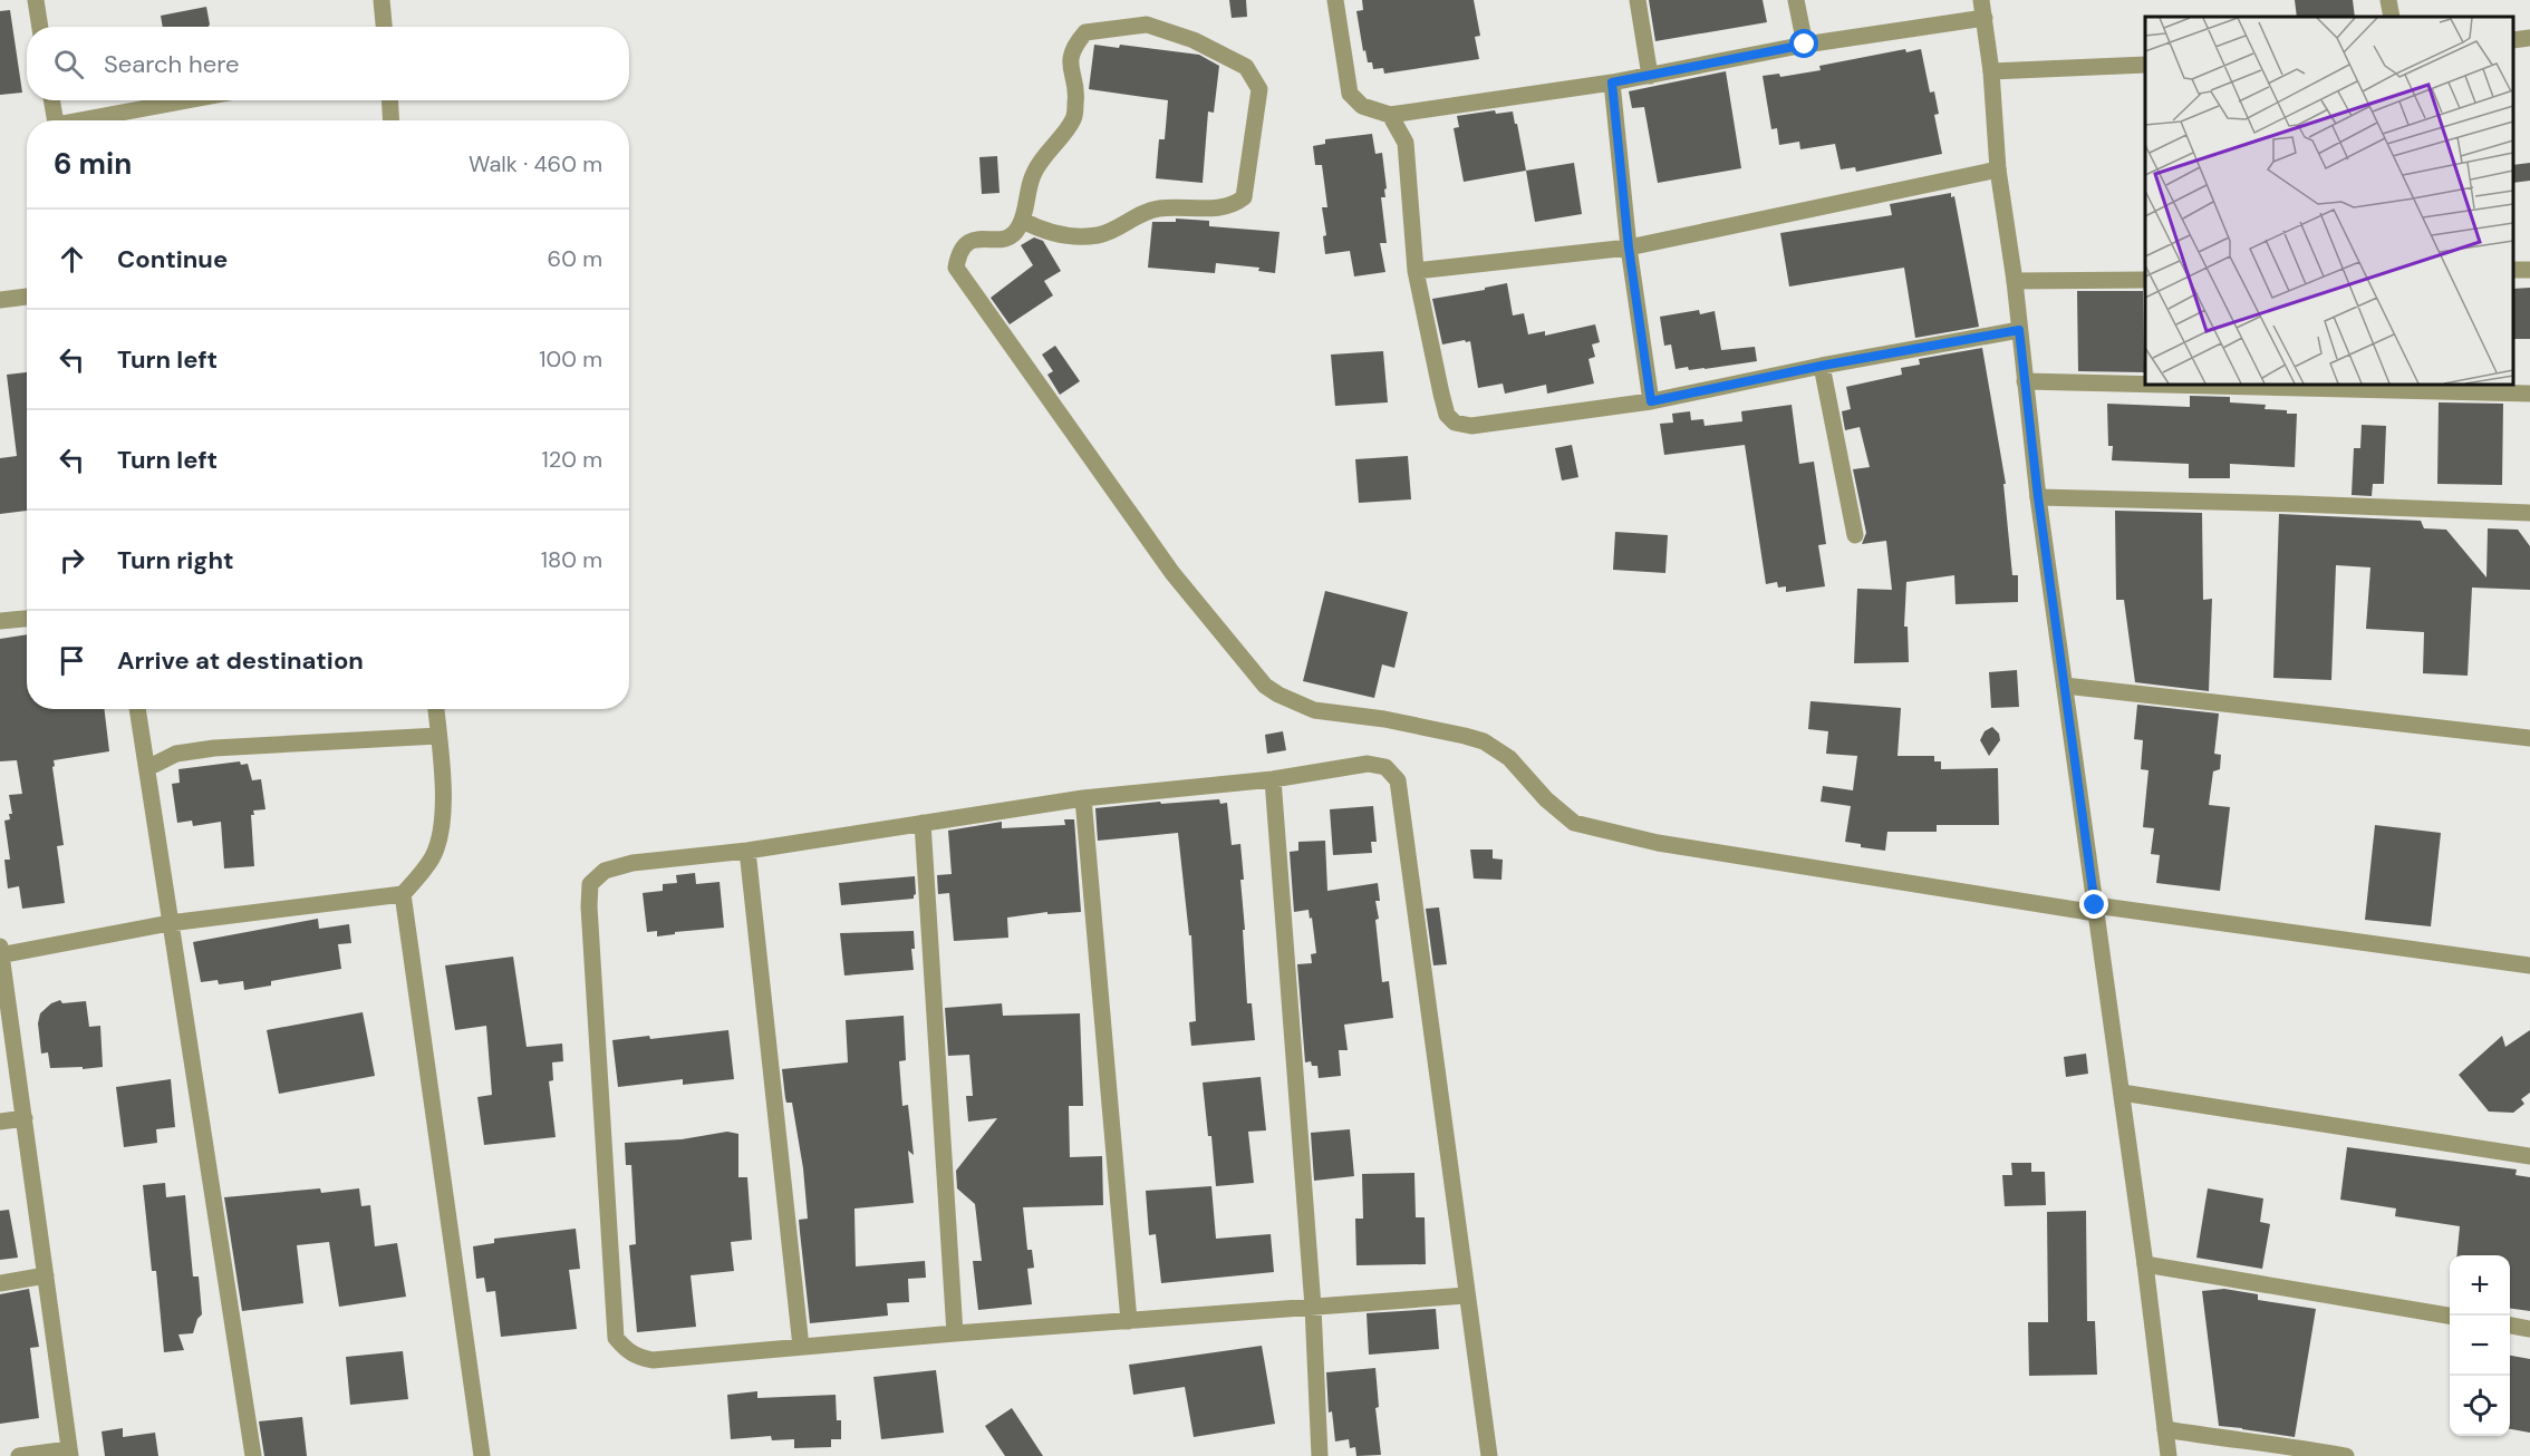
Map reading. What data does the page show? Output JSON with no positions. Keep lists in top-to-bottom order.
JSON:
{
  "page": {
    "search": "Search here",
    "heading": ["6 min", "Walk · 460 m"],
    "list": [
      ["Continue", "60 m"],
      ["Turn left", "100 m"],
      ["Turn left", "120 m"],
      ["Turn right", "180 m"],
      "Arrive at destination"
    ],
    "map_buttons": ["+", "−"]
  }
}
